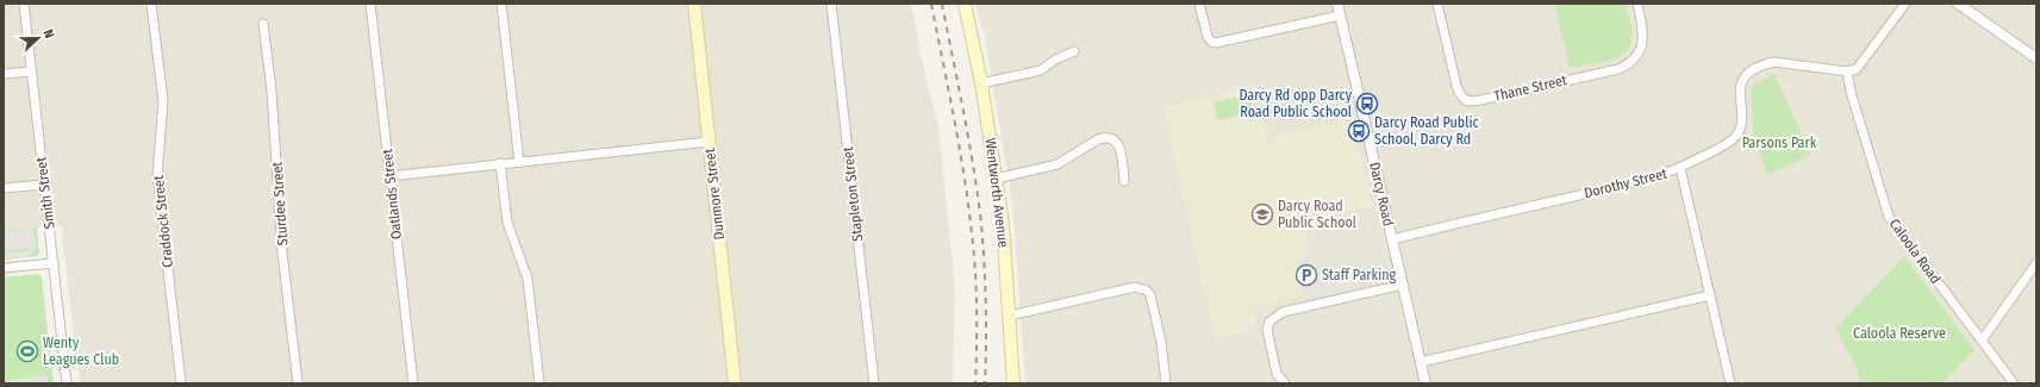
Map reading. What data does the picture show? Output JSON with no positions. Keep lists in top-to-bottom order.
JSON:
{
  "streets": {
    "main road": ["Wentworth Avenue", "Dunmore Street"],
    "street": [
      "Thane Street",
      "Dorothy Street",
      "Smith Street",
      "Oatlands Street",
      "Stapleton Street",
      "Darcy Road",
      "Sturdee Street",
      "Craddock Street",
      "Caloola Road"
    ]
  },
  "crossings": [
    ["Dorothy Street", "Darcy Road"],
    ["Dorothy Street", "Caloola Road"]
  ],
  "parks": ["Parsons Park", "Caloola Reserve"],
  "places": {
    "bus stop": ["Darcy Rd opp Darcy Road Public School", "Darcy Road Public School, Darcy Rd"],
    "school or university": ["Darcy Road Public School"],
    "parking": ["Staff Parking"],
    "sports": ["Wenty Leagues Club"]
  },
  "north": "right"
}
